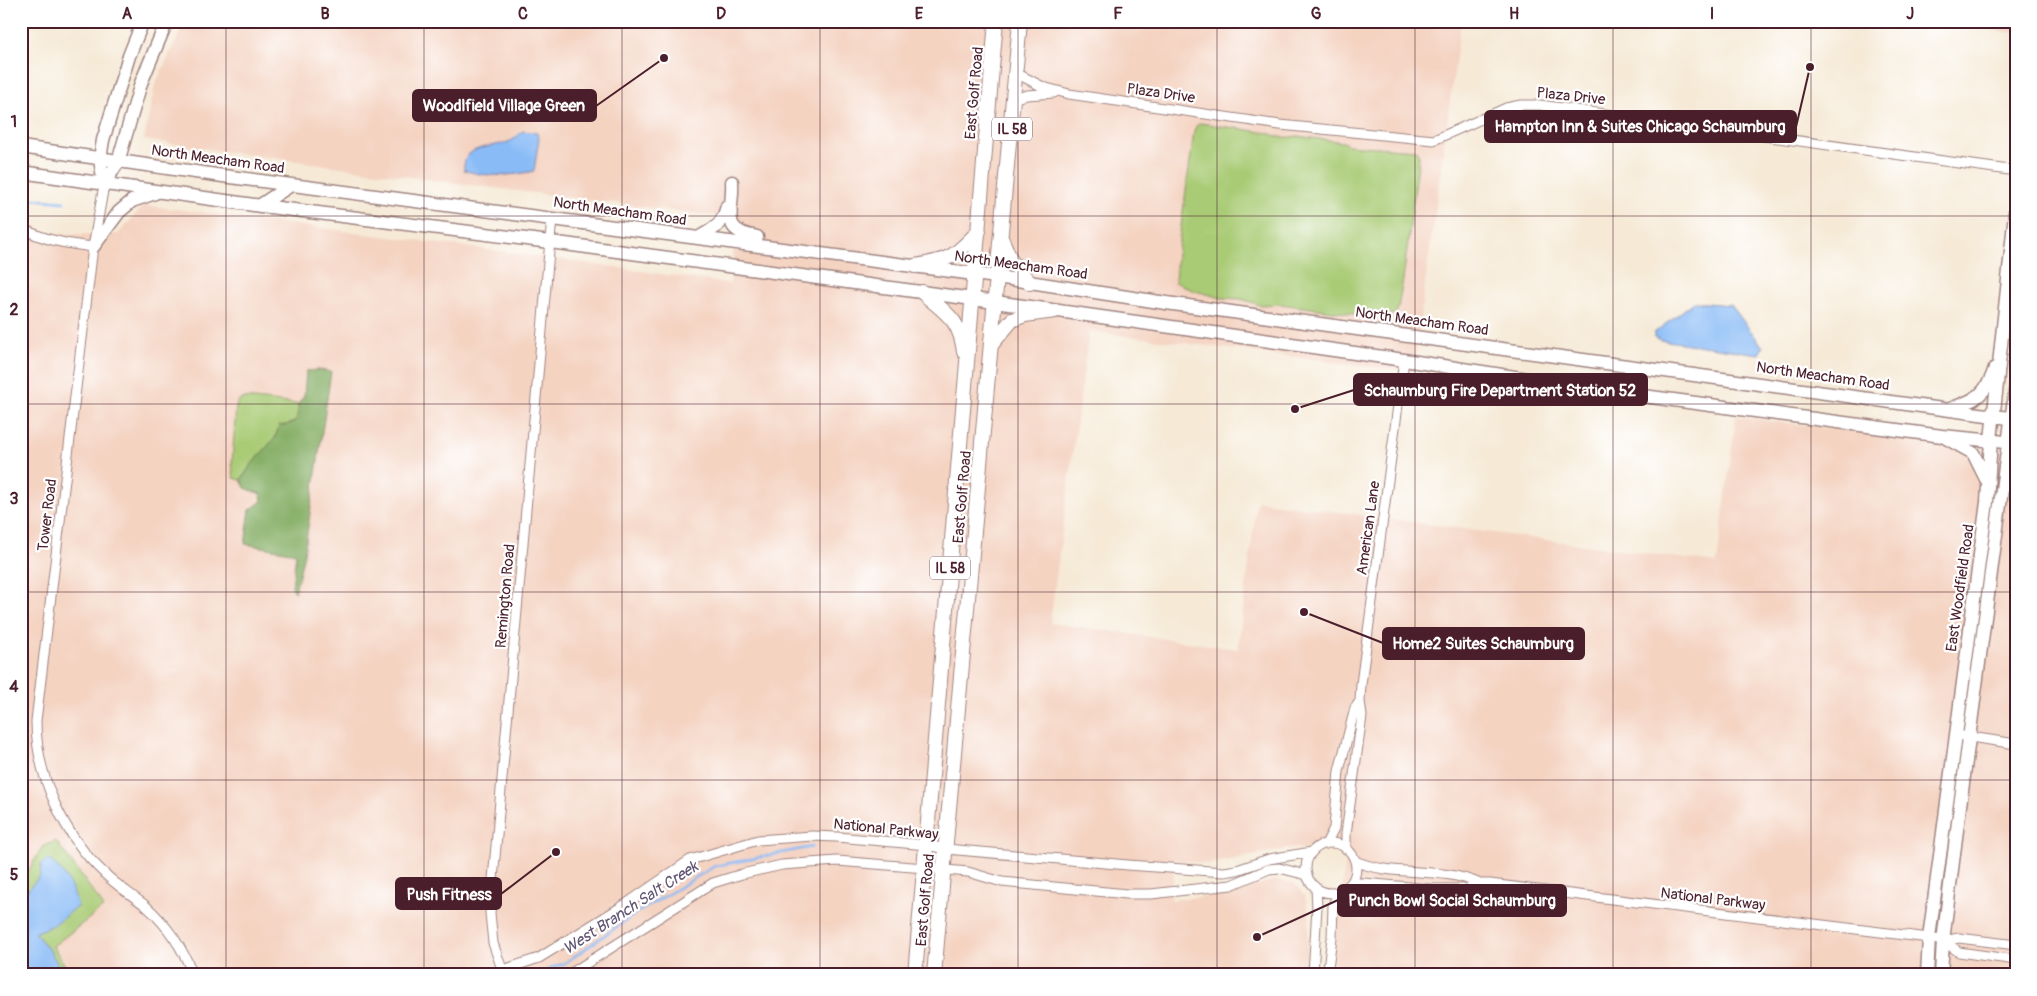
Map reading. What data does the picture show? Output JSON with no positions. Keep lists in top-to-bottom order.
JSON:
{
  "streets": {
    "main road": [
      "East Golf Road",
      "IL 58",
      "North Meacham Road",
      "East Woodfield Road"
    ],
    "street": [
      "Plaza Drive",
      "Tower Road",
      "American Lane",
      "Remington Road",
      "National Parkway"
    ]
  },
  "crossings": [
    ["East Golf Road", "Plaza Drive"],
    ["East Golf Road", "North Meacham Road"],
    ["East Golf Road", "National Parkway"],
    ["North Meacham Road", "East Woodfield Road"],
    ["North Meacham Road", "Remington Road"],
    ["American Lane", "National Parkway"],
    ["East Woodfield Road", "National Parkway"],
    ["Remington Road", "National Parkway"]
  ],
  "water": ["West Branch Salt Creek"],
  "places": [
    "Woodlfield Village Green",
    "Hampton Inn & Suites Chicago Schaumburg",
    "Schaumburg Fire Department Station 52",
    "Home2 Suites Schaumburg",
    "Push Fitness",
    "Punch Bowl Social Schaumburg"
  ],
  "grid": {
    "columns": [
      "A",
      "B",
      "C",
      "D",
      "E",
      "F",
      "G",
      "H",
      "I",
      "J"
    ],
    "rows": [
      "1",
      "2",
      "3",
      "4",
      "5"
    ]
  }
}
